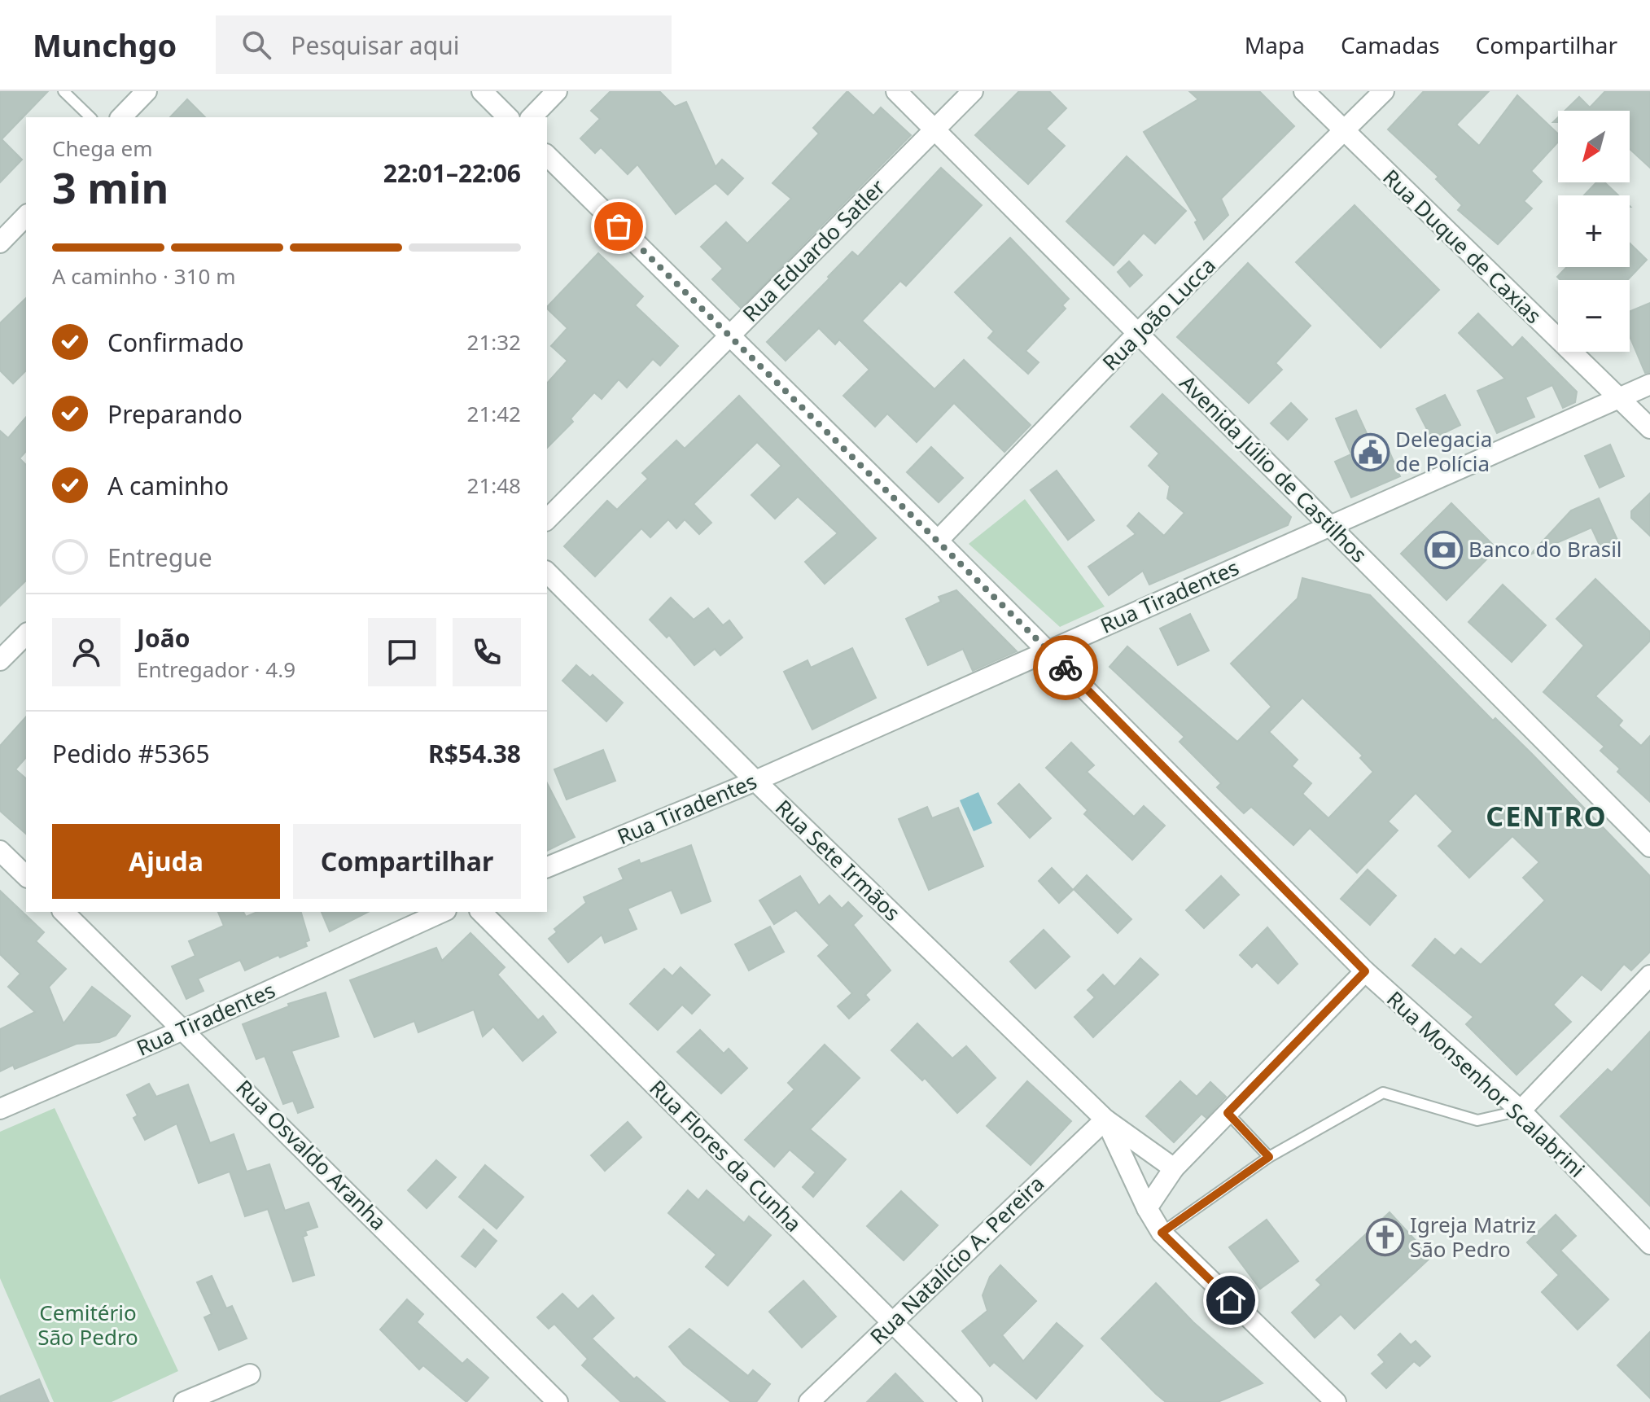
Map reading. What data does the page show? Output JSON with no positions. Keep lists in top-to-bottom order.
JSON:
{
  "streets": {
    "street": [
      "Rua Duque de Caxias",
      "Rua Eduardo Satler",
      "Rua João Lucca",
      "Avenida Júlio de Castilhos",
      "Rua Tiradentes",
      "Rua Sete Irmãos",
      "Rua Monsenhor Scalabrini",
      "Rua Osvaldo Aranha",
      "Rua Flores da Cunha",
      "Rua Natalício A. Pereira"
    ]
  },
  "crossings": [
    ["Rua Duque de Caxias", "Rua João Lucca"],
    ["Rua Duque de Caxias", "Rua Tiradentes"],
    ["Rua Eduardo Satler", "Avenida Júlio de Castilhos"],
    ["Rua Eduardo Satler", "Rua Monsenhor Scalabrini"],
    ["Rua João Lucca", "Avenida Júlio de Castilhos"],
    ["Rua João Lucca", "Rua Monsenhor Scalabrini"],
    ["Avenida Júlio de Castilhos", "Rua Tiradentes"],
    ["Rua Tiradentes", "Rua Sete Irmãos"],
    ["Rua Tiradentes", "Rua Monsenhor Scalabrini"],
    ["Rua Tiradentes", "Rua Osvaldo Aranha"],
    ["Rua Sete Irmãos", "Rua Natalício A. Pereira"],
    ["Rua Flores da Cunha", "Rua Natalício A. Pereira"]
  ],
  "districts": ["CENTRO"],
  "parks": ["Cemitério São Pedro"],
  "places": {
    "public building": ["Delegacia de Polícia"],
    "bank": ["Banco do Brasil"],
    "church": ["Igreja Matriz São Pedro"]
  },
  "north": "bottom left",
  "page": {
    "header": "Munchgo",
    "search": "Pesquisar aqui",
    "nav": ["Mapa", "Camadas", "Compartilhar"],
    "map_buttons": ["+", "−"],
    "heading": ["3 min", "Chega em", "22:01–22:06"],
    "panel": [
      "João",
      "Entregador · 4.9",
      "Pedido #5365",
      "R$54.38"
    ],
    "bar": "A caminho · 310 m",
    "list": [
      ["Confirmado", "21:32"],
      ["Preparando", "21:42"],
      ["A caminho", "21:48"],
      "Entregue"
    ],
    "buttons": ["Ajuda", "Compartilhar"]
  }
}
